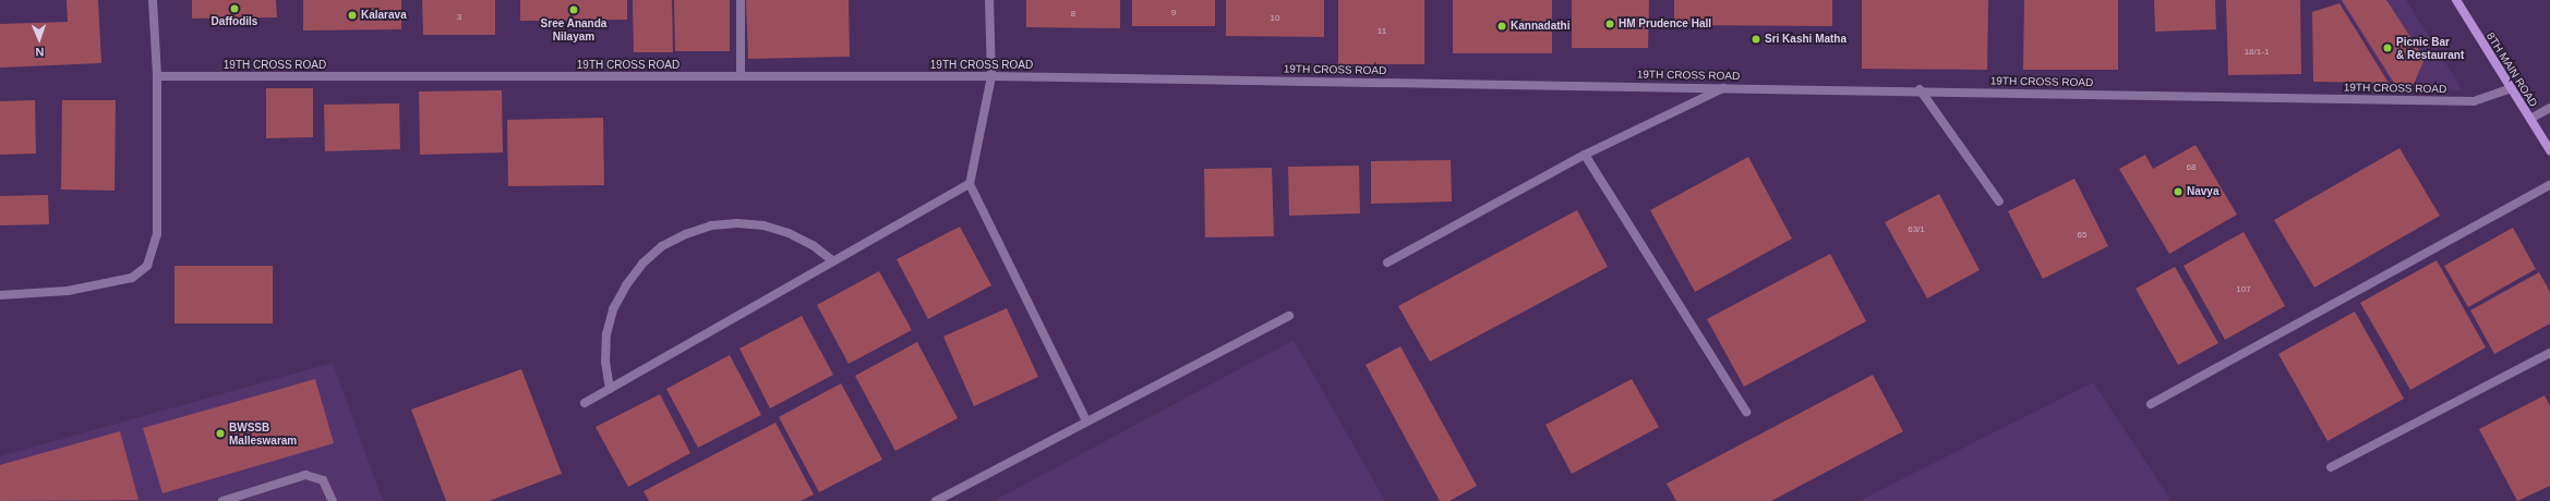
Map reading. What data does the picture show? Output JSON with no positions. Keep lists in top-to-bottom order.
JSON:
{
  "streets": {
    "main road": ["8TH MAIN ROAD"],
    "street": ["19TH CROSS ROAD"]
  },
  "crossings": [
    ["19TH CROSS ROAD", "8TH MAIN ROAD"]
  ],
  "places": [
    "Daffodils",
    "Sree Ananda Nilayam",
    "Kalarava",
    "HM Prudence Hall",
    "Kannadathi",
    "Sri Kashi Matha",
    "Picnic Bar & Restaurant",
    "Navya",
    "BWSSB Malleswaram"
  ],
  "house_numbers": [
    "9",
    "8",
    "3",
    "10",
    "11",
    "18/1-1",
    "68",
    "63/1",
    "65",
    "107"
  ],
  "north": "bottom"
}
